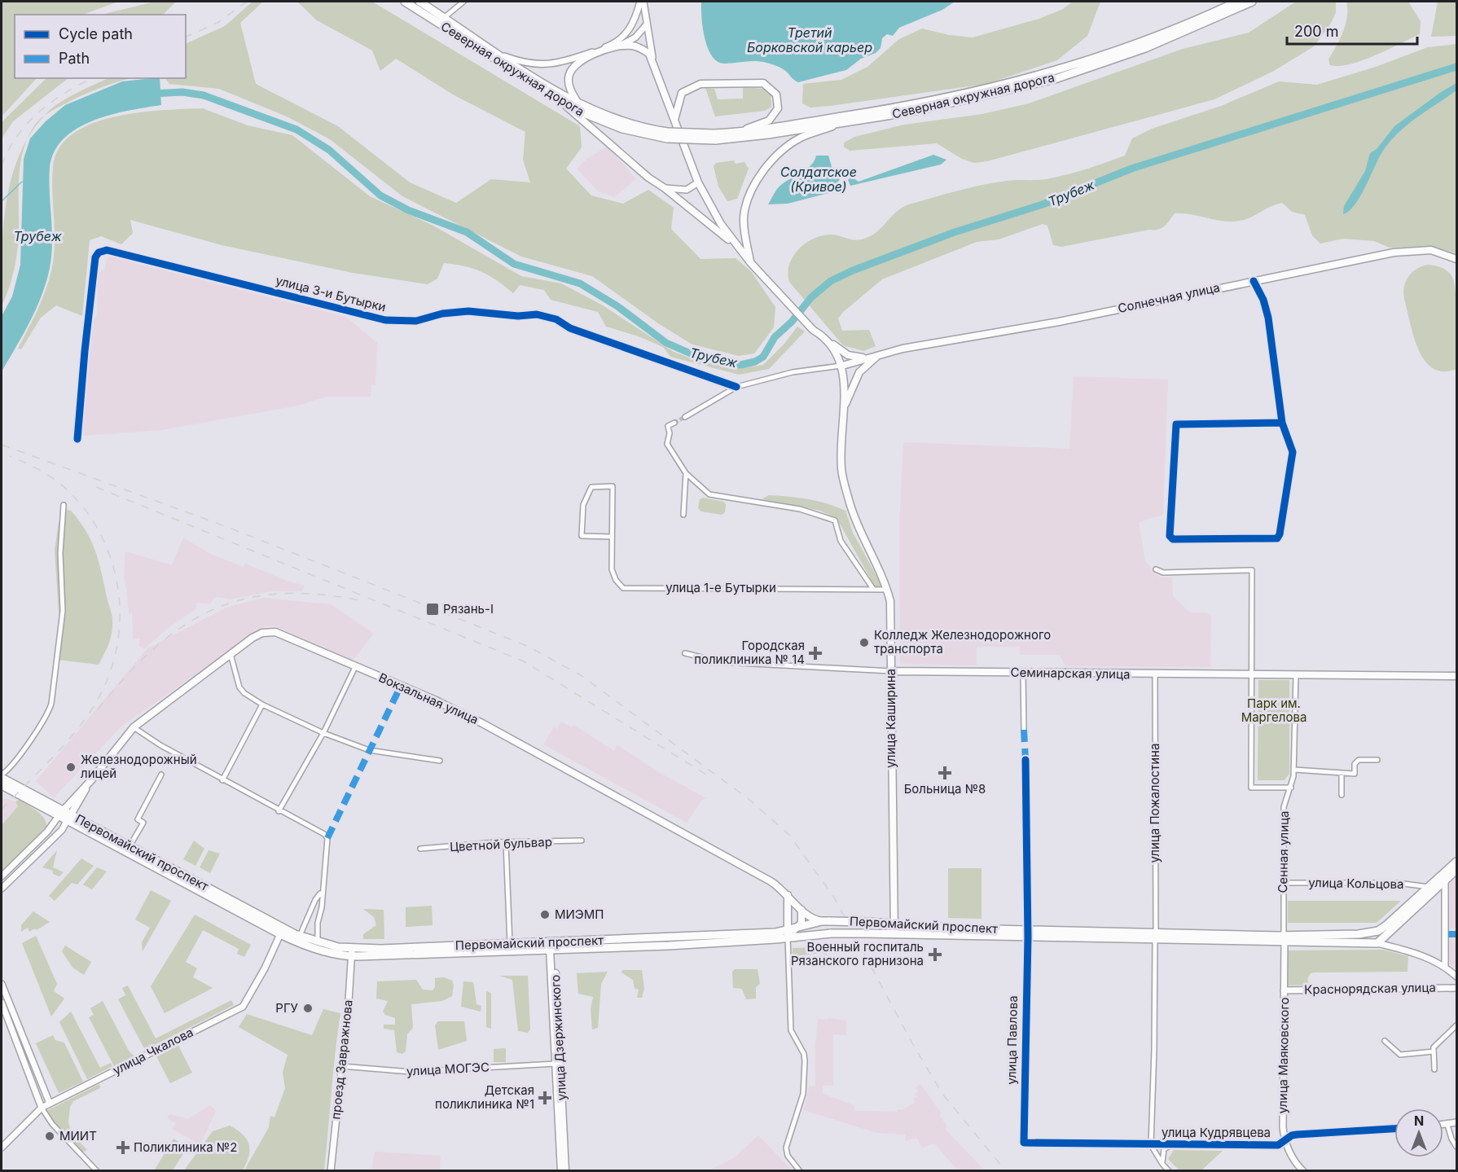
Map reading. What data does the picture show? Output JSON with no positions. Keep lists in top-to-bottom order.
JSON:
{
  "streets": {
    "main road": [
      "Северная окружная дорога",
      "Солнечная улица",
      "Семинарская улица",
      "Вокзальная улица",
      "улица Каширина",
      "Первомайский проспект",
      "улица Дзержинского"
    ],
    "street": [
      "улица 3-и Бутырки",
      "улица 1-е Бутырки",
      "улица Пожалостина",
      "Цветной бульвар",
      "Сенная улица",
      "улица Кольцова",
      "Краснорядская улица",
      "улица Павлова",
      "улица Чкалова",
      "улица Маяковского",
      "проезд Завражнова",
      "улица МОГЭС",
      "улица Кудрявцева"
    ]
  },
  "crossings": [
    ["Солнечная улица", "улица Каширина"],
    ["улица 1-е Бутырки", "улица Каширина"],
    ["Семинарская улица", "улица Каширина"],
    ["Семинарская улица", "улица Пожалостина"],
    ["Семинарская улица", "Сенная улица"],
    ["Вокзальная улица", "Первомайский проспект"],
    ["улица Каширина", "Первомайский проспект"],
    ["улица Пожалостина", "Первомайский проспект"],
    ["улица Пожалостина", "улица Кудрявцева"],
    ["Сенная улица", "Первомайский проспект"],
    ["Сенная улица", "улица Кольцова"],
    ["Сенная улица", "улица Маяковского"],
    ["Первомайский проспект", "улица Кольцова"],
    ["Первомайский проспект", "улица Дзержинского"],
    ["Первомайский проспект", "улица Павлова"],
    ["Первомайский проспект", "улица Чкалова"],
    ["Первомайский проспект", "улица Маяковского"],
    ["Первомайский проспект", "проезд Завражнова"],
    ["Краснорядская улица", "улица Маяковского"],
    ["улица Дзержинского", "улица МОГЭС"],
    ["улица Павлова", "улица Кудрявцева"],
    ["улица Маяковского", "улица Кудрявцева"],
    ["проезд Завражнова", "улица МОГЭС"]
  ],
  "water": ["Третий Борковской карьер", "Солдатское (Кривое)", "Трубеж"],
  "parks": ["Парк им. Маргелова"],
  "places": {
    "transit": ["Рязань-I"],
    "other": [
      "Колледж Железнодорожного транспорта",
      "Железнодорожный лицей",
      "МИЭМП",
      "РГУ",
      "МИИТ"
    ],
    "health": [
      "Городская поликлиника № 14",
      "Больница №8",
      "Военный госпиталь Рязанского гарнизона",
      "Детская поликлиника №1",
      "Поликлиника №2"
    ]
  },
  "legend": ["Cycle path", "Path"],
  "scale_bar": "200 m",
  "north": "top"
}
